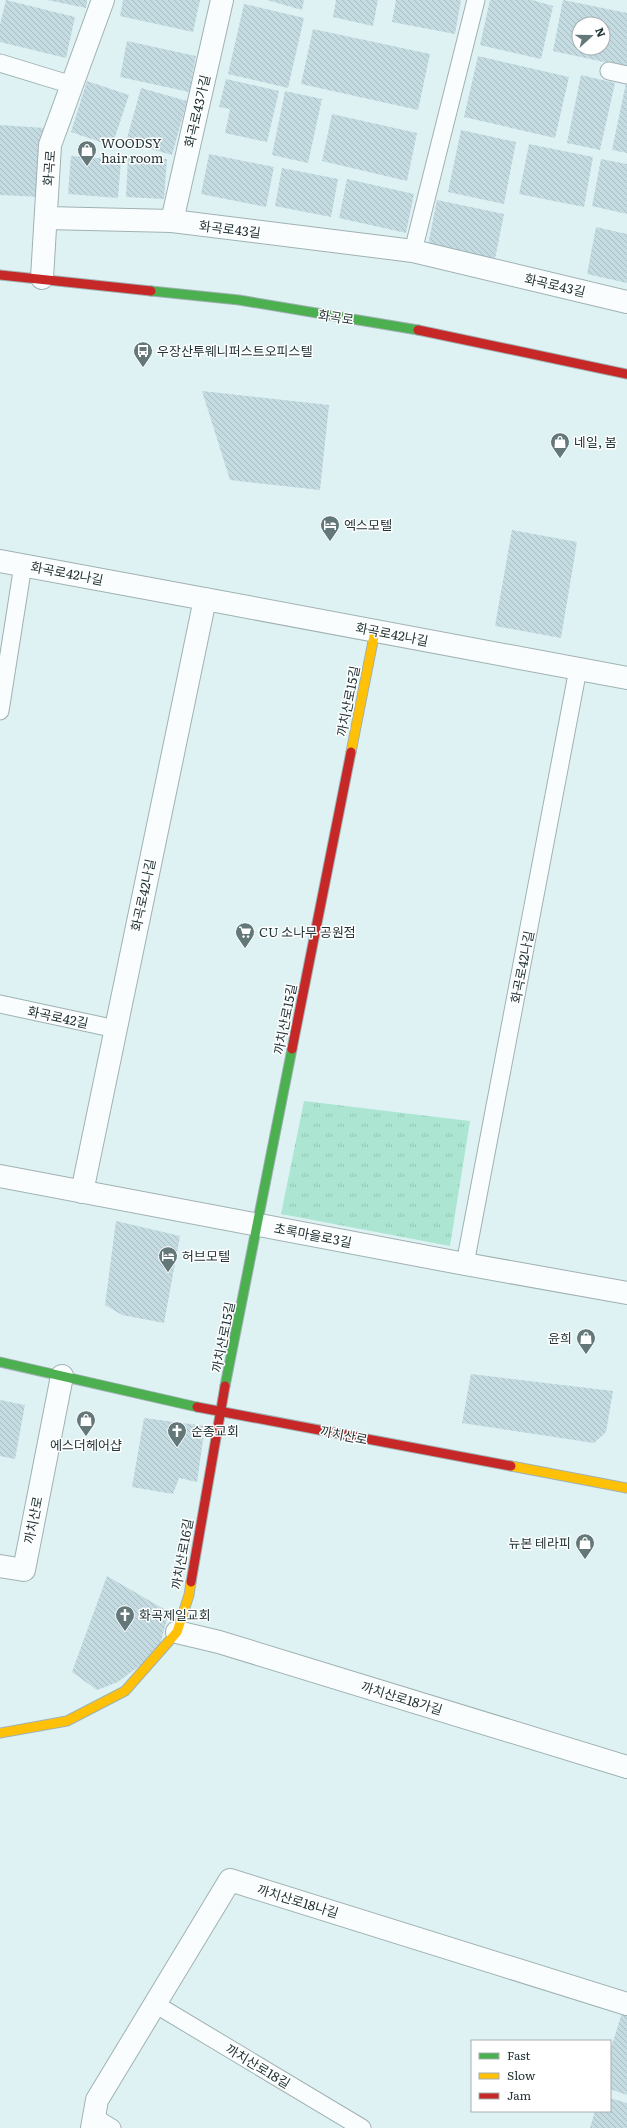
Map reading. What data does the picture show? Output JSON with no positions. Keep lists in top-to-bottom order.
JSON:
{
  "streets": {
    "street": [
      "화곡로43가길",
      "화곡로",
      "화곡로43길",
      "화곡로42나길",
      "까치산로15길",
      "초록마을로3길",
      "까치산로",
      "까치산로16길",
      "까치산로18가길",
      "까치산로18나길"
    ],
    "lane": ["화곡로42길", "까치산로18길"]
  },
  "crossings": [
    ["화곡로43가길", "화곡로43길"],
    ["화곡로", "화곡로43길"],
    ["화곡로42나길", "까치산로15길"],
    ["화곡로42나길", "화곡로42길"],
    ["화곡로42나길", "초록마을로3길"],
    ["까치산로15길", "초록마을로3길"],
    ["까치산로15길", "까치산로"],
    ["까치산로15길", "까치산로16길"],
    ["까치산로", "까치산로16길"],
    ["까치산로16길", "까치산로18가길"],
    ["까치산로18나길", "까치산로18길"]
  ],
  "places": {
    "shop": [
      "WOODSY hair room",
      "네일, 봄",
      "윤희",
      "에스더헤어샵",
      "뉴본 테라피"
    ],
    "bus stop": ["우장산투웨니퍼스트오피스텔"],
    "hotel": ["엑스모텔", "허브모텔"],
    "supermarket": ["CU 소나무 공원점"],
    "church": ["순종교회", "화곡제일교회"]
  },
  "legend": ["Fast", "Slow", "Jam"],
  "north": "right"
}
